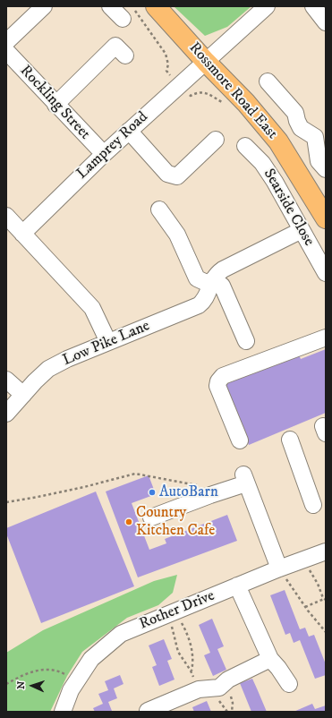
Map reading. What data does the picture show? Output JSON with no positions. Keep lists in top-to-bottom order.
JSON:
{
  "streets": {
    "main road": ["Rossmore Road East"],
    "street": [
      "Rockling Street",
      "Lamprey Road",
      "Searside Close",
      "Low Pike Lane",
      "Rother Drive"
    ]
  },
  "crossings": [
    ["Rossmore Road East", "Lamprey Road"],
    ["Rockling Street", "Lamprey Road"]
  ],
  "places": ["AutoBarn", "Country Kitchen Cafe"],
  "north": "left"
}
